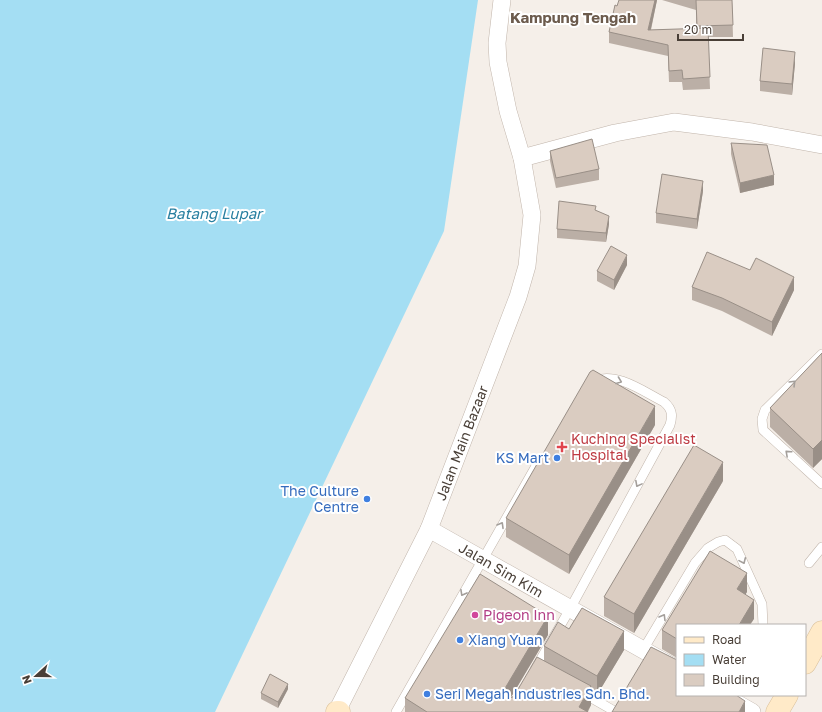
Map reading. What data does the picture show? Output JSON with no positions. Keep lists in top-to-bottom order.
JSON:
{
  "streets": {
    "street": ["Jalan Main Bazaar", "Jalan Sim Kim"]
  },
  "crossings": [
    ["Jalan Main Bazaar", "Jalan Sim Kim"]
  ],
  "districts": ["Kampung Tengah"],
  "water": ["Batang Lupar"],
  "places": {
    "health": ["Kuching Specialist Hospital"],
    "other": [
      "KS Mart",
      "The Culture Centre",
      "Pigeon Inn",
      "Xiang Yuan",
      "Seri Megah Industries Sdn. Bhd."
    ]
  },
  "legend": ["Road", "Water", "Building"],
  "scale_bar": "20 m",
  "north": "left"
}
